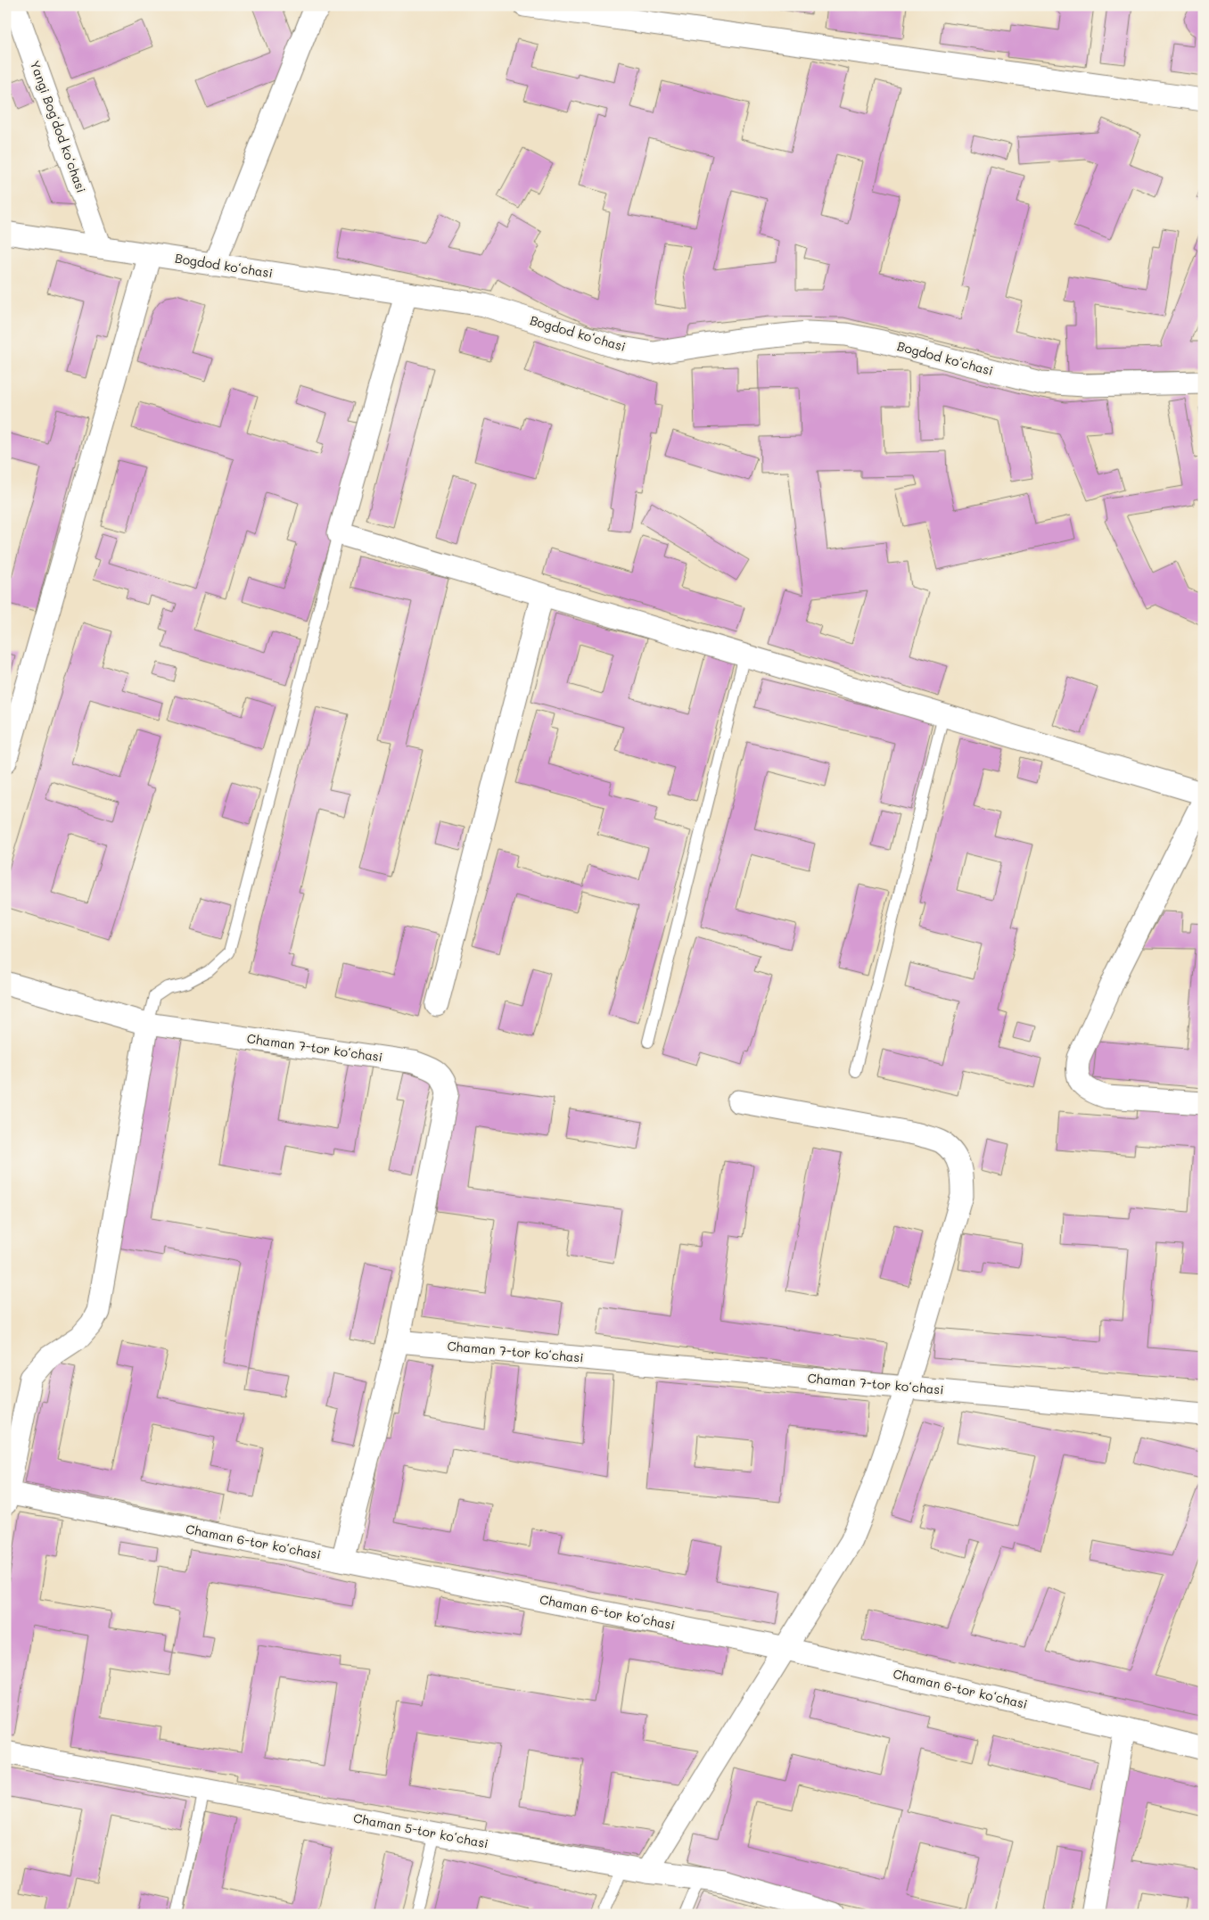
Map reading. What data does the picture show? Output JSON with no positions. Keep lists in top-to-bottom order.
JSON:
{
  "streets": {
    "street": [
      "Yangi Bogʻdod koʻchasi",
      "Bogdod koʻchasi",
      "Chaman 7-tor koʻchasi",
      "Chaman 6-tor koʻchasi",
      "Chaman 5-tor koʻchasi"
    ]
  },
  "crossings": [
    ["Yangi Bogʻdod koʻchasi", "Bogdod koʻchasi"]
  ]
}
